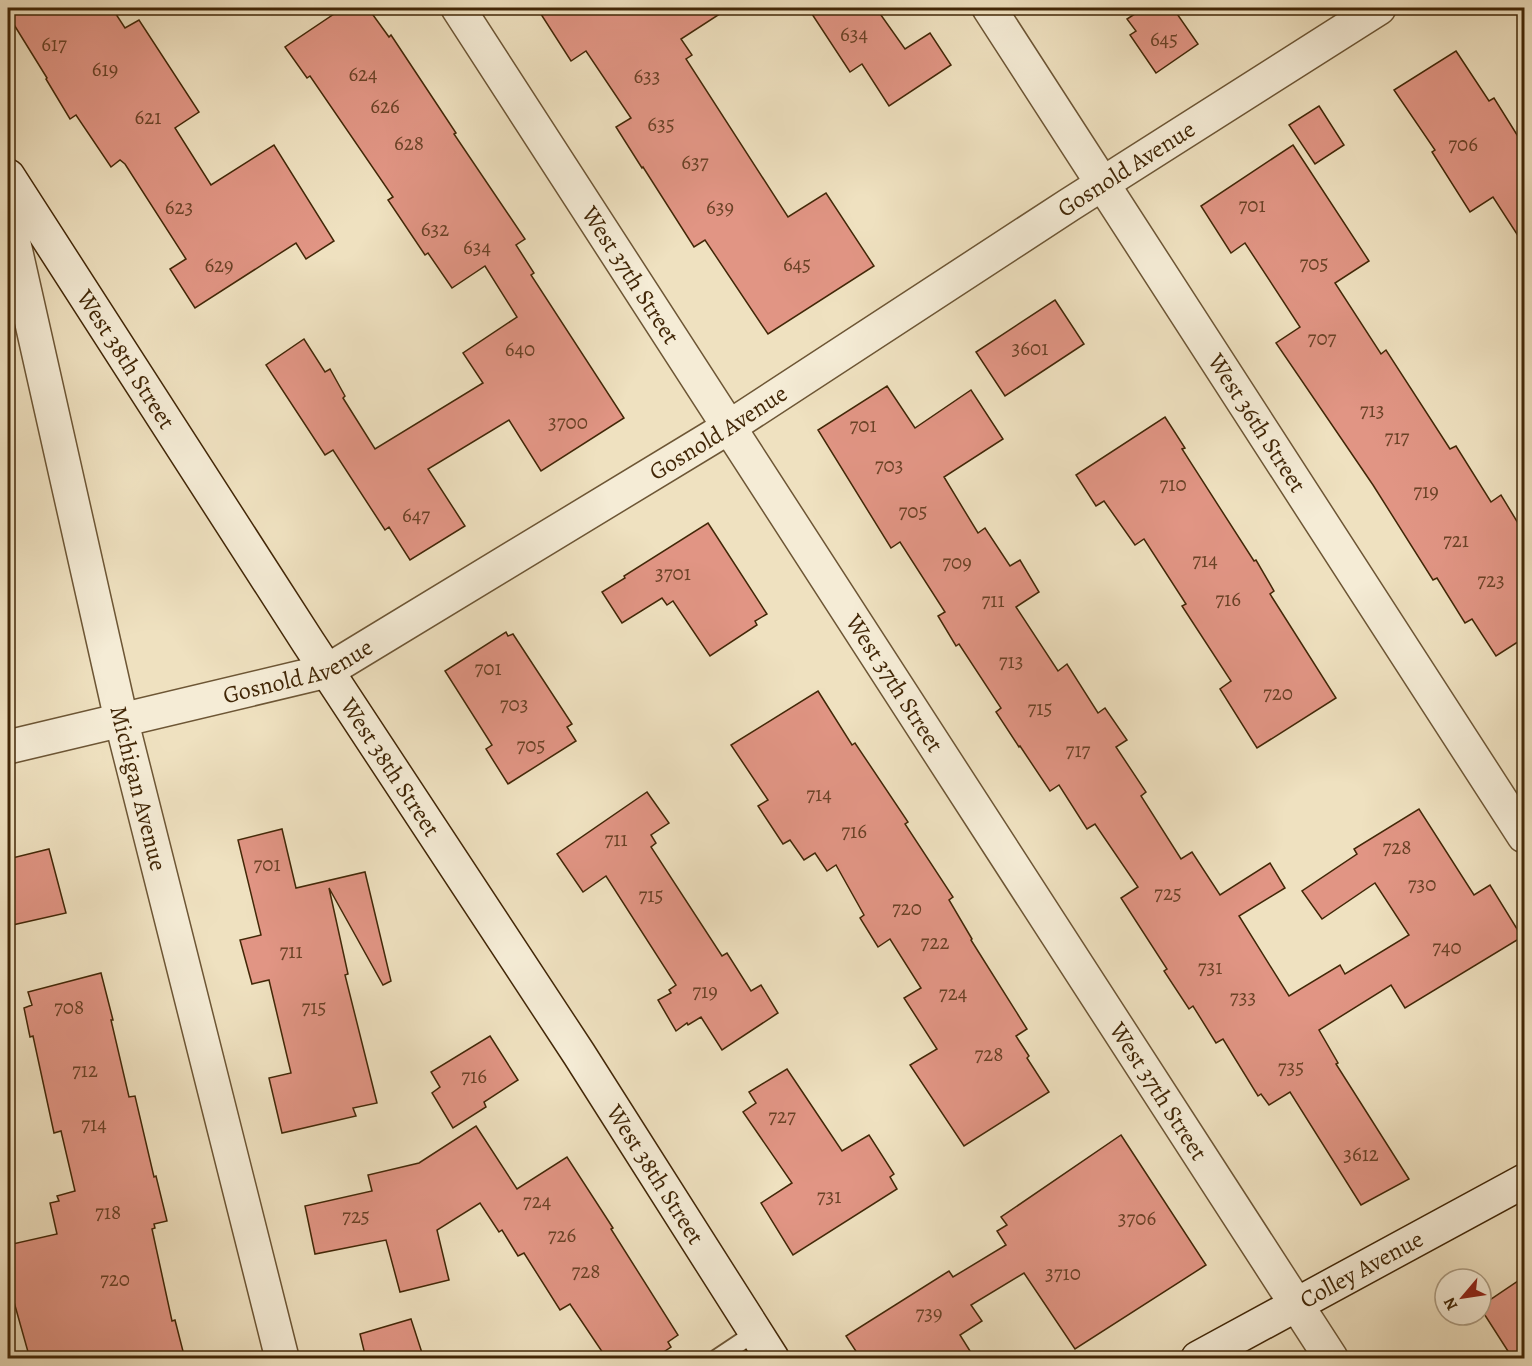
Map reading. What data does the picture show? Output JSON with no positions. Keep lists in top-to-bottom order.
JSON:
{
  "streets": {
    "street": [
      "Gosnold Avenue",
      "West 37th Street",
      "West 38th Street",
      "West 36th Street",
      "Michigan Avenue",
      "Colley Avenue"
    ]
  },
  "crossings": [
    ["Gosnold Avenue", "West 37th Street"],
    ["Gosnold Avenue", "West 38th Street"],
    ["Gosnold Avenue", "West 36th Street"],
    ["Gosnold Avenue", "Michigan Avenue"],
    ["West 37th Street", "Colley Avenue"]
  ],
  "house_numbers": [
    "634",
    "645",
    "617",
    "619",
    "624",
    "633",
    "626",
    "621",
    "635",
    "628",
    "706",
    "637",
    "701",
    "623",
    "639",
    "632",
    "634",
    "705",
    "645",
    "629",
    "707",
    "3601",
    "640",
    "713",
    "3700",
    "701",
    "717",
    "703",
    "710",
    "719",
    "705",
    "647",
    "721",
    "714",
    "709",
    "3701",
    "723",
    "716",
    "711",
    "713",
    "701",
    "720",
    "703",
    "715",
    "705",
    "717",
    "714",
    "716",
    "711",
    "728",
    "701",
    "730",
    "725",
    "715",
    "720",
    "722",
    "740",
    "711",
    "731",
    "719",
    "724",
    "733",
    "708",
    "715",
    "728",
    "735",
    "712",
    "716",
    "727",
    "714",
    "3612",
    "731",
    "724",
    "718",
    "725",
    "3706",
    "726",
    "728",
    "3710",
    "720",
    "739"
  ],
  "north": "bottom left"
}
